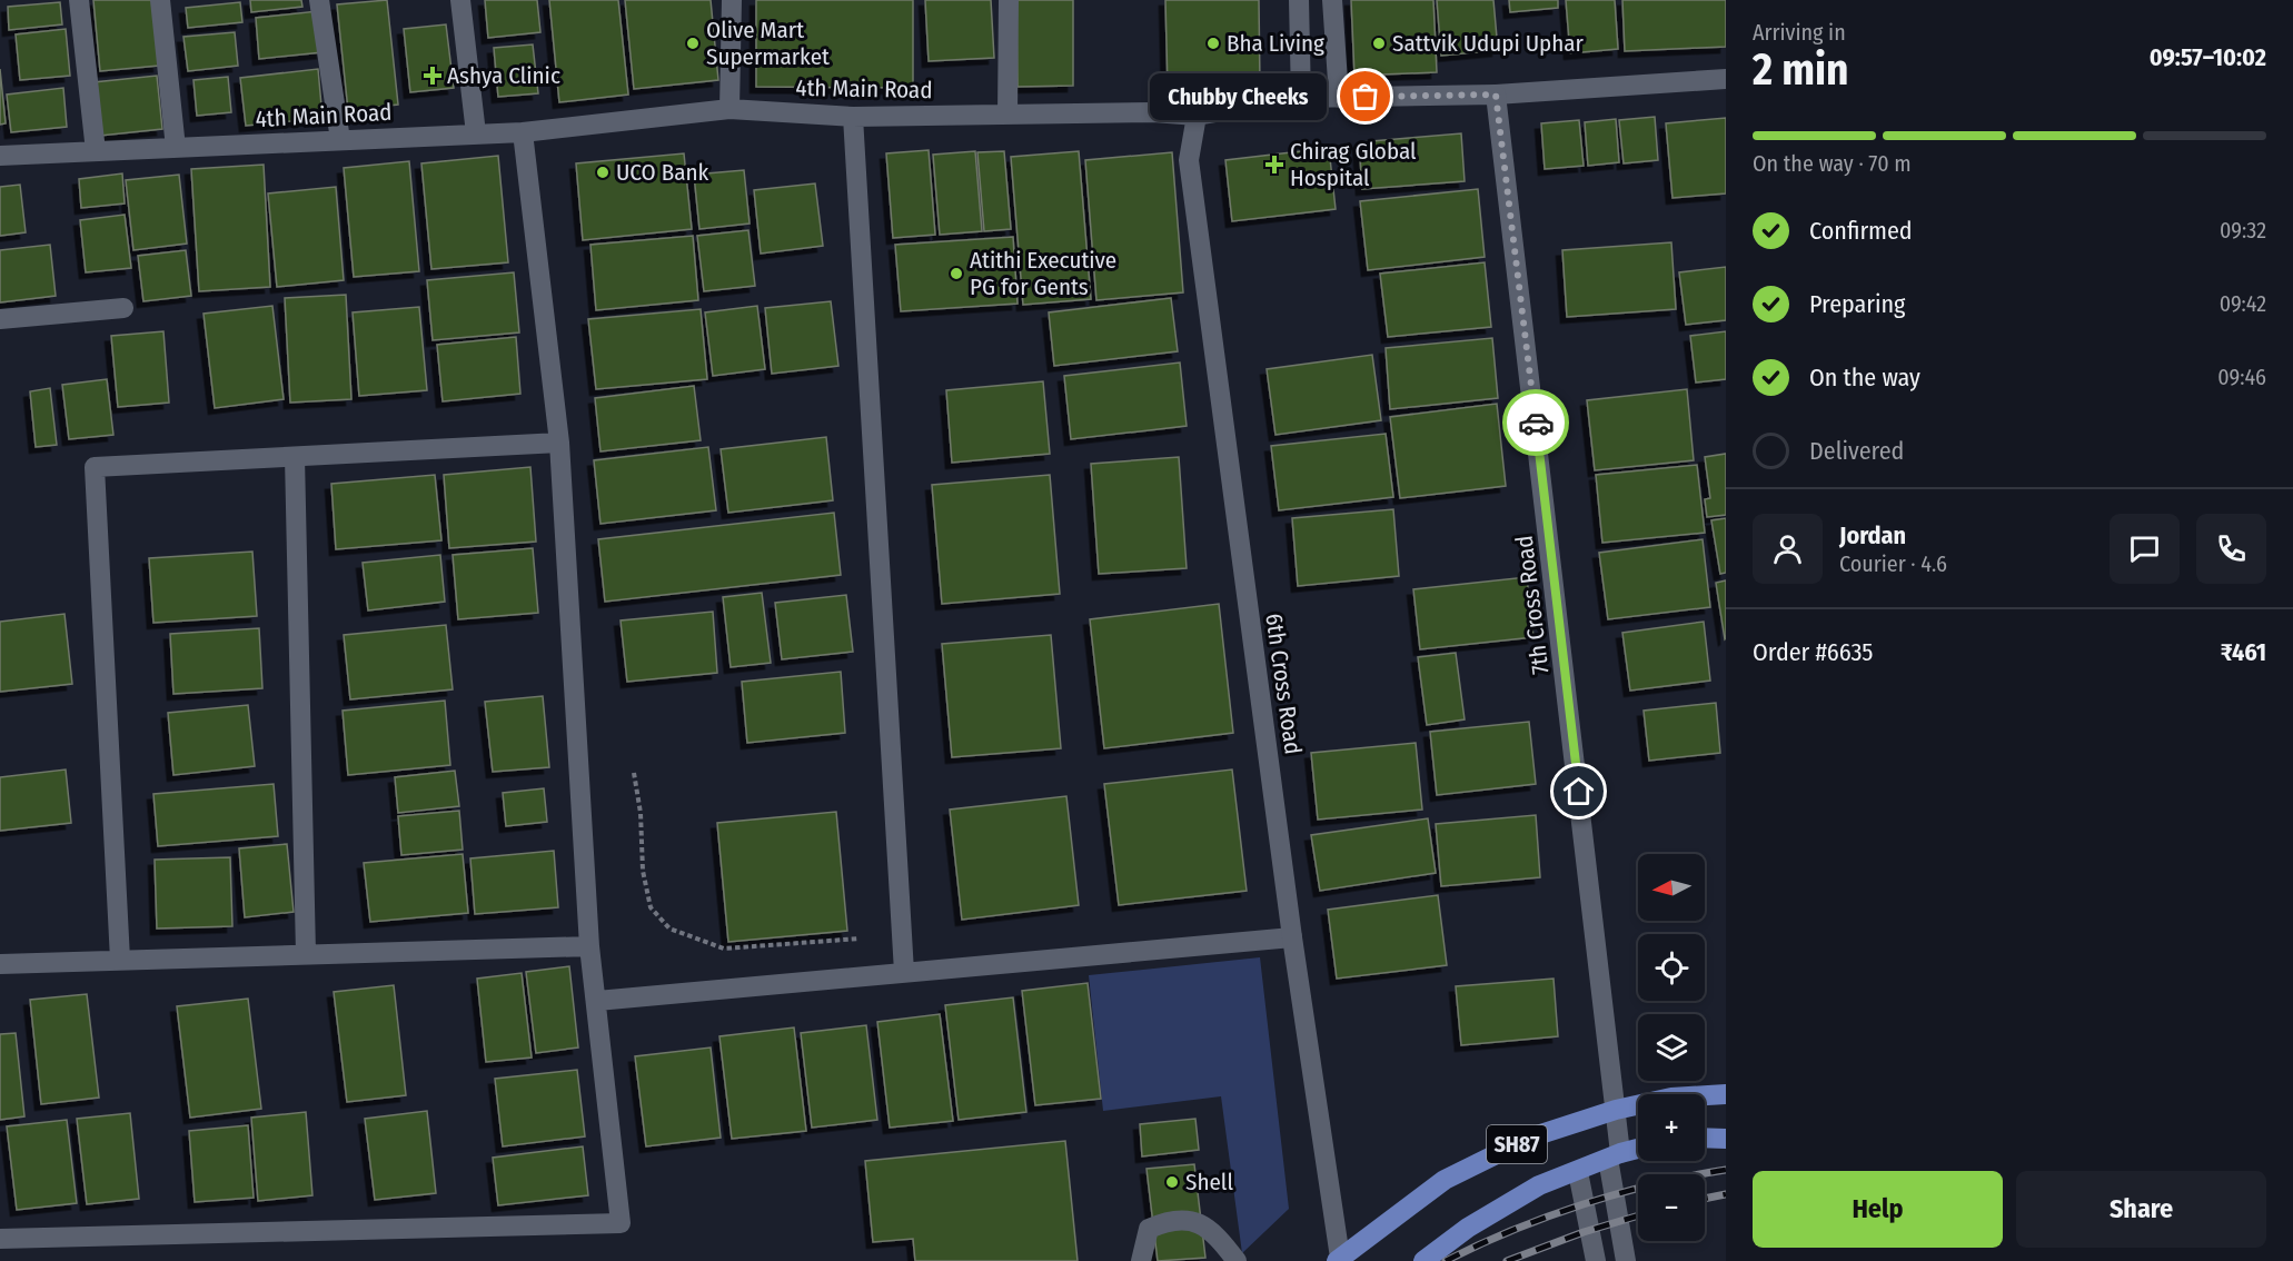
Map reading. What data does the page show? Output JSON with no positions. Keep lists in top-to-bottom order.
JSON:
{
  "streets": {
    "main road": ["SH87"],
    "street": ["4th Main Road", "7th Cross Road", "6th Cross Road"]
  },
  "crossings": [
    ["4th Main Road", "7th Cross Road"],
    ["4th Main Road", "6th Cross Road"],
    ["7th Cross Road", "SH87"],
    ["6th Cross Road", "SH87"]
  ],
  "places": {
    "other": [
      "Olive Mart Supermarket",
      "Bha Living",
      "Sattvik Udupi Uphar",
      "Chubby Cheeks",
      "UCO Bank",
      "Atithi Executive PG for Gents",
      "Shell"
    ],
    "health": ["Ashya Clinic", "Chirag Global Hospital"]
  },
  "north": "left",
  "page": {
    "heading": ["2 min", "Arriving in", "09:57–10:02"],
    "panel": [
      "Jordan",
      "Courier · 4.6",
      "Order #6635",
      "₹461"
    ],
    "bubble": "Chubby Cheeks",
    "bar": "On the way · 70 m",
    "list": [
      ["Confirmed", "09:32"],
      ["Preparing", "09:42"],
      ["On the way", "09:46"],
      "Delivered"
    ],
    "map_buttons": ["+", "−"],
    "buttons": ["Help", "Share"]
  }
}
